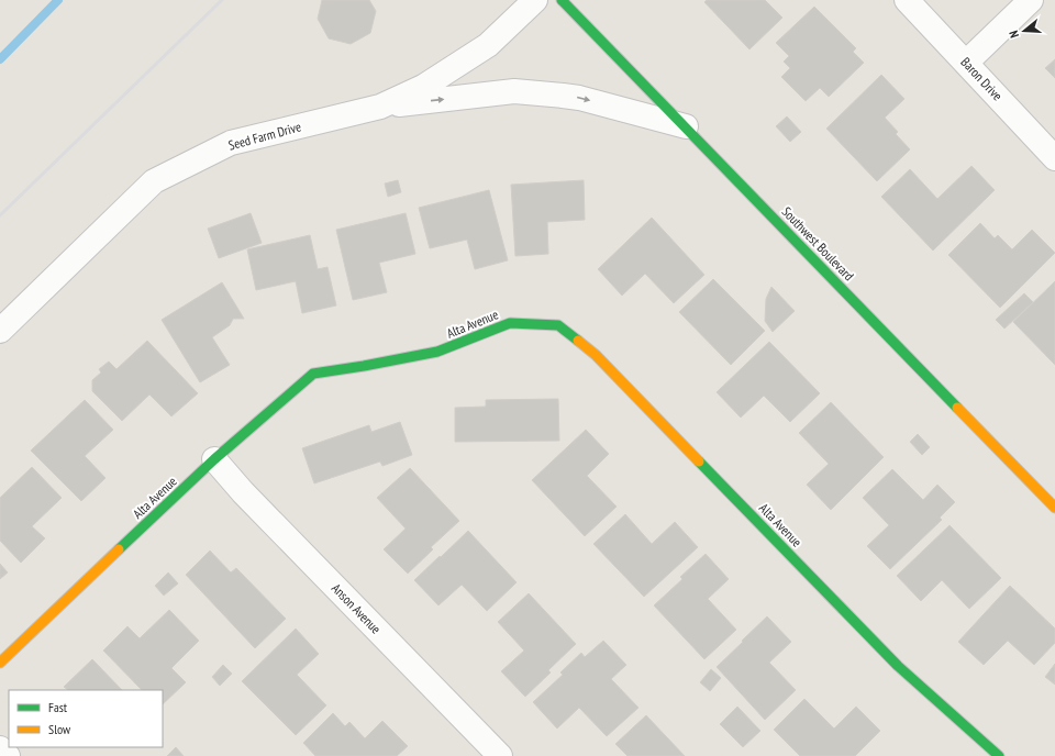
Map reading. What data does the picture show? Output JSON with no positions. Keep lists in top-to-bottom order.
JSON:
{
  "streets": {
    "street": [
      "Baron Drive",
      "Seed Farm Drive",
      "Southwest Boulevard",
      "Alta Avenue",
      "Anson Avenue"
    ]
  },
  "crossings": [
    ["Alta Avenue", "Anson Avenue"]
  ],
  "legend": ["Fast", "Slow"],
  "north": "left"
}
